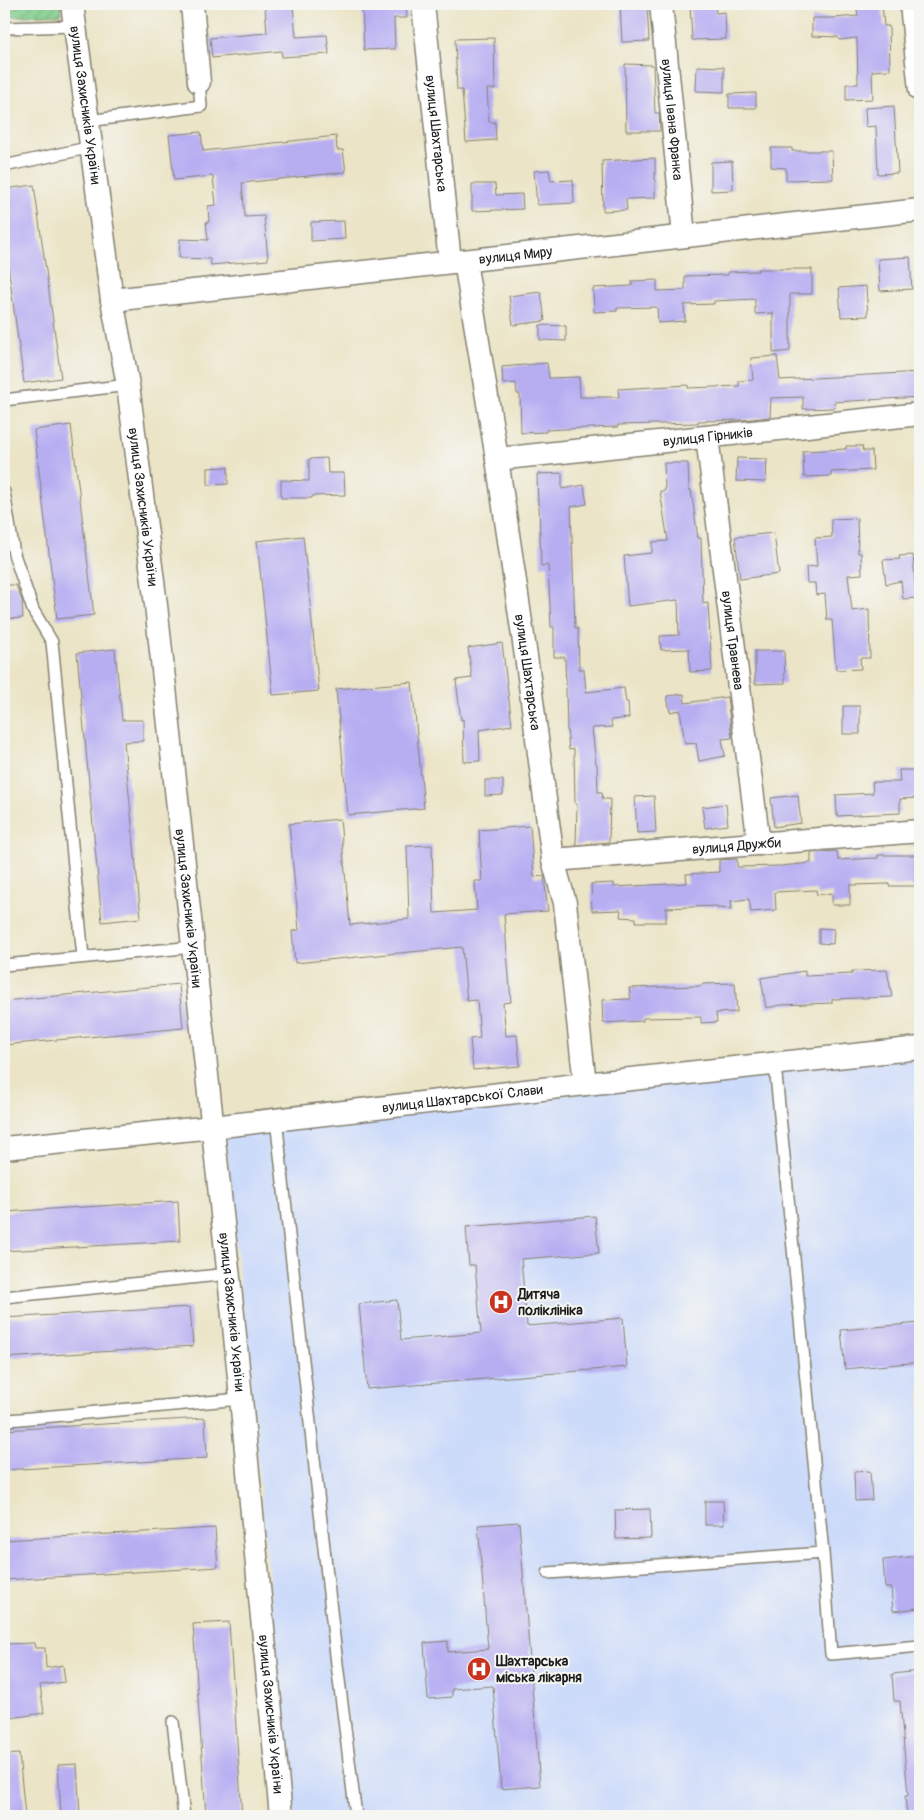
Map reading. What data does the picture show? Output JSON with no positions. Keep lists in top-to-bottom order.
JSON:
{
  "streets": {
    "street": [
      "вулиця Захисників України",
      "вулиця Івана Франка",
      "вулиця Шахтарська",
      "вулиця Миру",
      "вулиця Гірників",
      "вулиця Травнева",
      "вулиця Дружби",
      "вулиця Шахтарської Слави"
    ]
  },
  "crossings": [
    ["вулиця Захисників України", "вулиця Миру"],
    ["вулиця Захисників України", "вулиця Шахтарської Слави"],
    ["вулиця Івана Франка", "вулиця Миру"],
    ["вулиця Шахтарська", "вулиця Миру"],
    ["вулиця Шахтарська", "вулиця Гірників"],
    ["вулиця Шахтарська", "вулиця Дружби"],
    ["вулиця Шахтарська", "вулиця Шахтарської Слави"],
    ["вулиця Гірників", "вулиця Травнева"],
    ["вулиця Травнева", "вулиця Дружби"]
  ],
  "places": {
    "hospital": ["Дитяча поліклініка", "Шахтарська міська лікарня"]
  }
}
